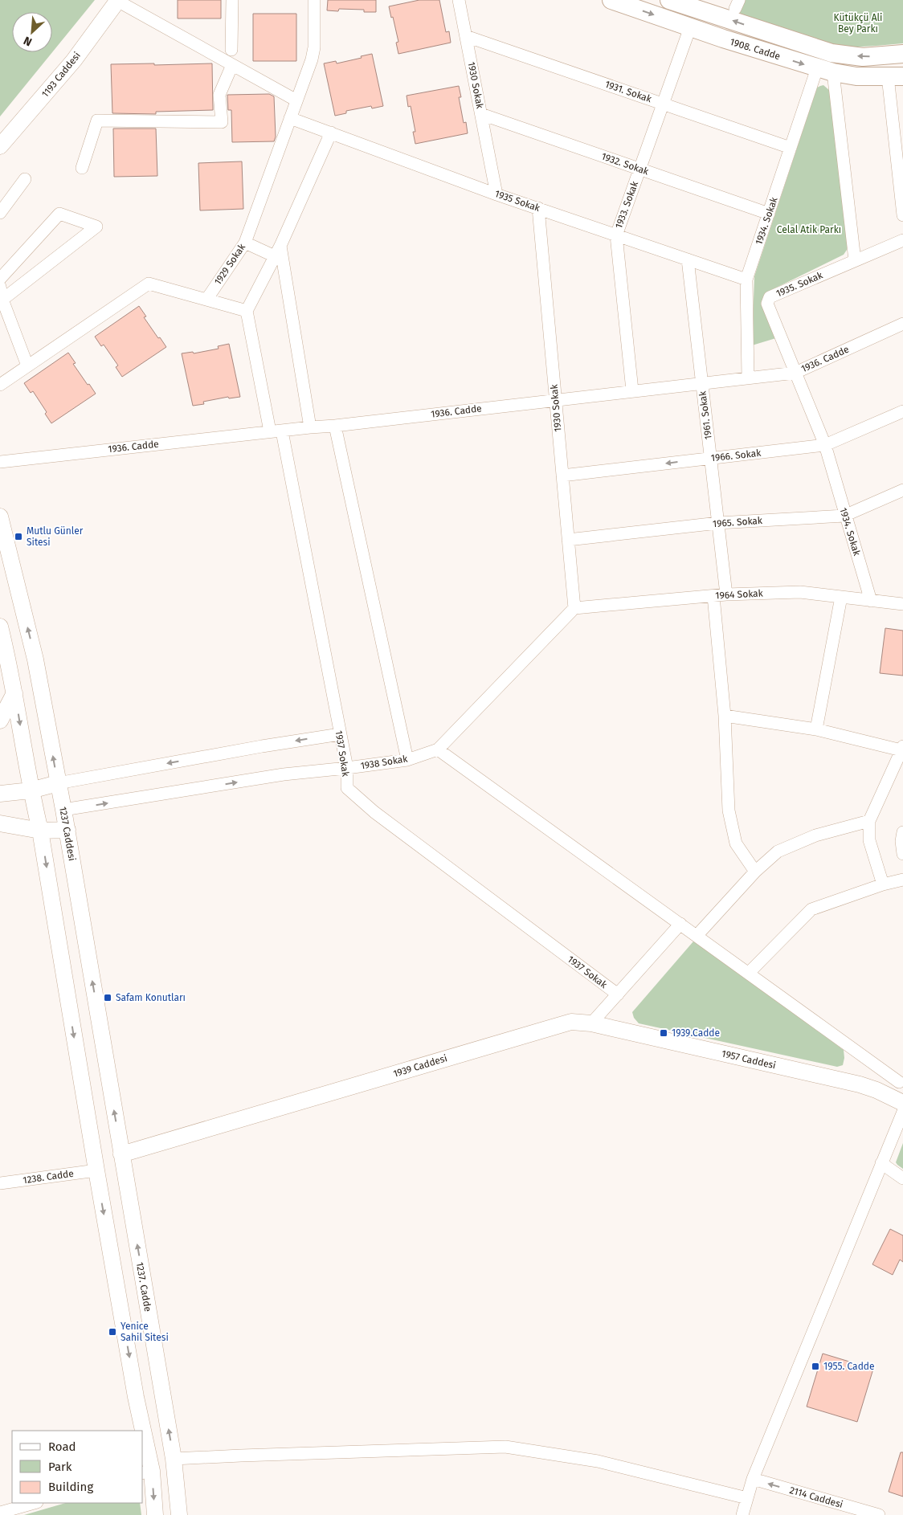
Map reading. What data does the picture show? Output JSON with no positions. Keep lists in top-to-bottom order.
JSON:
{
  "streets": {
    "main road": ["1908. Cadde"],
    "street": [
      "1193 Caddesi",
      "1930 Sokak",
      "1931. Sokak",
      "1932. Sokak",
      "1935 Sokak",
      "1933. Sokak",
      "1934. Sokak",
      "1929 Sokak",
      "1935. Sokak",
      "1936. Cadde",
      "1961. Sokak",
      "1966. Sokak",
      "1965. Sokak",
      "1964 Sokak",
      "1937 Sokak",
      "1938 Sokak",
      "1237 Caddesi",
      "1957 Caddesi",
      "1939 Caddesi",
      "1238. Cadde",
      "1237. Cadde",
      "2114 Caddesi"
    ]
  },
  "crossings": [
    ["1908. Cadde", "1933. Sokak"],
    ["1908. Cadde", "1934. Sokak"],
    ["1930 Sokak", "1931. Sokak"],
    ["1930 Sokak", "1932. Sokak"],
    ["1930 Sokak", "1935 Sokak"],
    ["1930 Sokak", "1936. Cadde"],
    ["1930 Sokak", "1966. Sokak"],
    ["1930 Sokak", "1965. Sokak"],
    ["1930 Sokak", "1964 Sokak"],
    ["1930 Sokak", "1938 Sokak"],
    ["1931. Sokak", "1933. Sokak"],
    ["1931. Sokak", "1934. Sokak"],
    ["1932. Sokak", "1933. Sokak"],
    ["1932. Sokak", "1934. Sokak"],
    ["1935 Sokak", "1933. Sokak"],
    ["1935 Sokak", "1934. Sokak"],
    ["1935 Sokak", "1929 Sokak"],
    ["1935 Sokak", "1961. Sokak"],
    ["1933. Sokak", "1936. Cadde"],
    ["1934. Sokak", "1935. Sokak"],
    ["1934. Sokak", "1936. Cadde"],
    ["1934. Sokak", "1966. Sokak"],
    ["1934. Sokak", "1965. Sokak"],
    ["1934. Sokak", "1964 Sokak"],
    ["1935. Sokak", "1936. Cadde"],
    ["1936. Cadde", "1961. Sokak"],
    ["1936. Cadde", "1937 Sokak"],
    ["1961. Sokak", "1966. Sokak"],
    ["1961. Sokak", "1965. Sokak"],
    ["1961. Sokak", "1964 Sokak"],
    ["1964 Sokak", "1938 Sokak"],
    ["1937 Sokak", "1938 Sokak"],
    ["1938 Sokak", "1237 Caddesi"],
    ["1237 Caddesi", "1939 Caddesi"],
    ["1237 Caddesi", "1237. Cadde"],
    ["1957 Caddesi", "1939 Caddesi"],
    ["1939 Caddesi", "1237. Cadde"]
  ],
  "one_way": ["1966. Sokak", "2114 Caddesi"],
  "parks": ["Kütükçü Ali Bey Parkı", "Celal Atik Parkı"],
  "places": {
    "transit": [
      "Mutlu Günler Sitesi",
      "Safam Konutları",
      "1939.Cadde",
      "Yenice Sahil Sitesi",
      "1955. Cadde"
    ]
  },
  "legend": ["Road", "Park", "Building"],
  "north": "bottom left"
}
